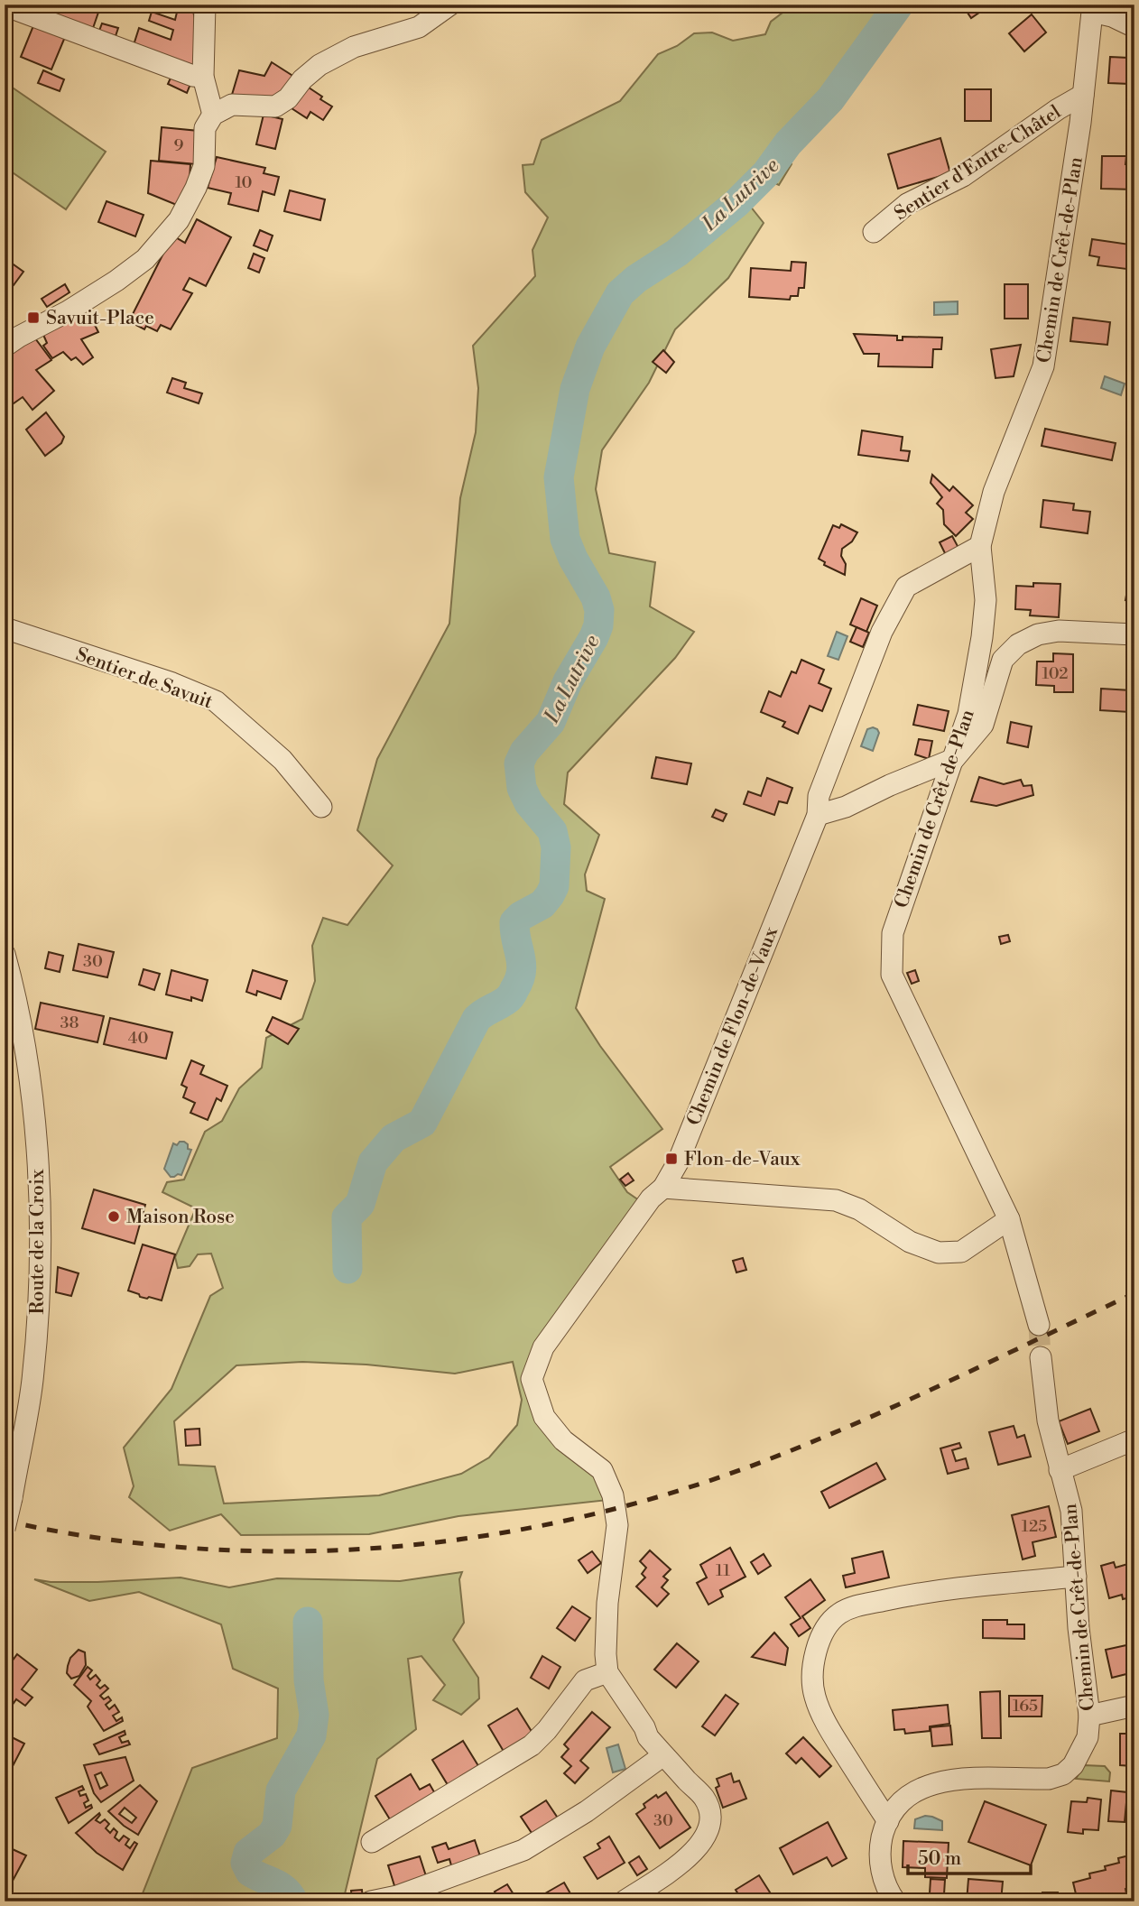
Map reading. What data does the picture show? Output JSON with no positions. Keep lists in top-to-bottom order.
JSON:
{
  "streets": {
    "street": [
      "Sentier d'Entre-Châtel",
      "Chemin de Crêt-de-Plan",
      "Sentier de Savuit",
      "Chemin de Flon-de-Vaux",
      "Route de la Croix"
    ]
  },
  "crossings": [
    ["Sentier d'Entre-Châtel", "Chemin de Crêt-de-Plan"],
    ["Chemin de Crêt-de-Plan", "Chemin de Flon-de-Vaux"]
  ],
  "water": ["La Lutrive"],
  "places": {
    "transit": ["Savuit-Place", "Flon-de-Vaux"],
    "other": ["Maison Rose"]
  },
  "house_numbers": [
    "9",
    "10",
    "102",
    "30",
    "38",
    "40",
    "125",
    "11",
    "165",
    "30"
  ],
  "scale_bar": "50 m"
}
